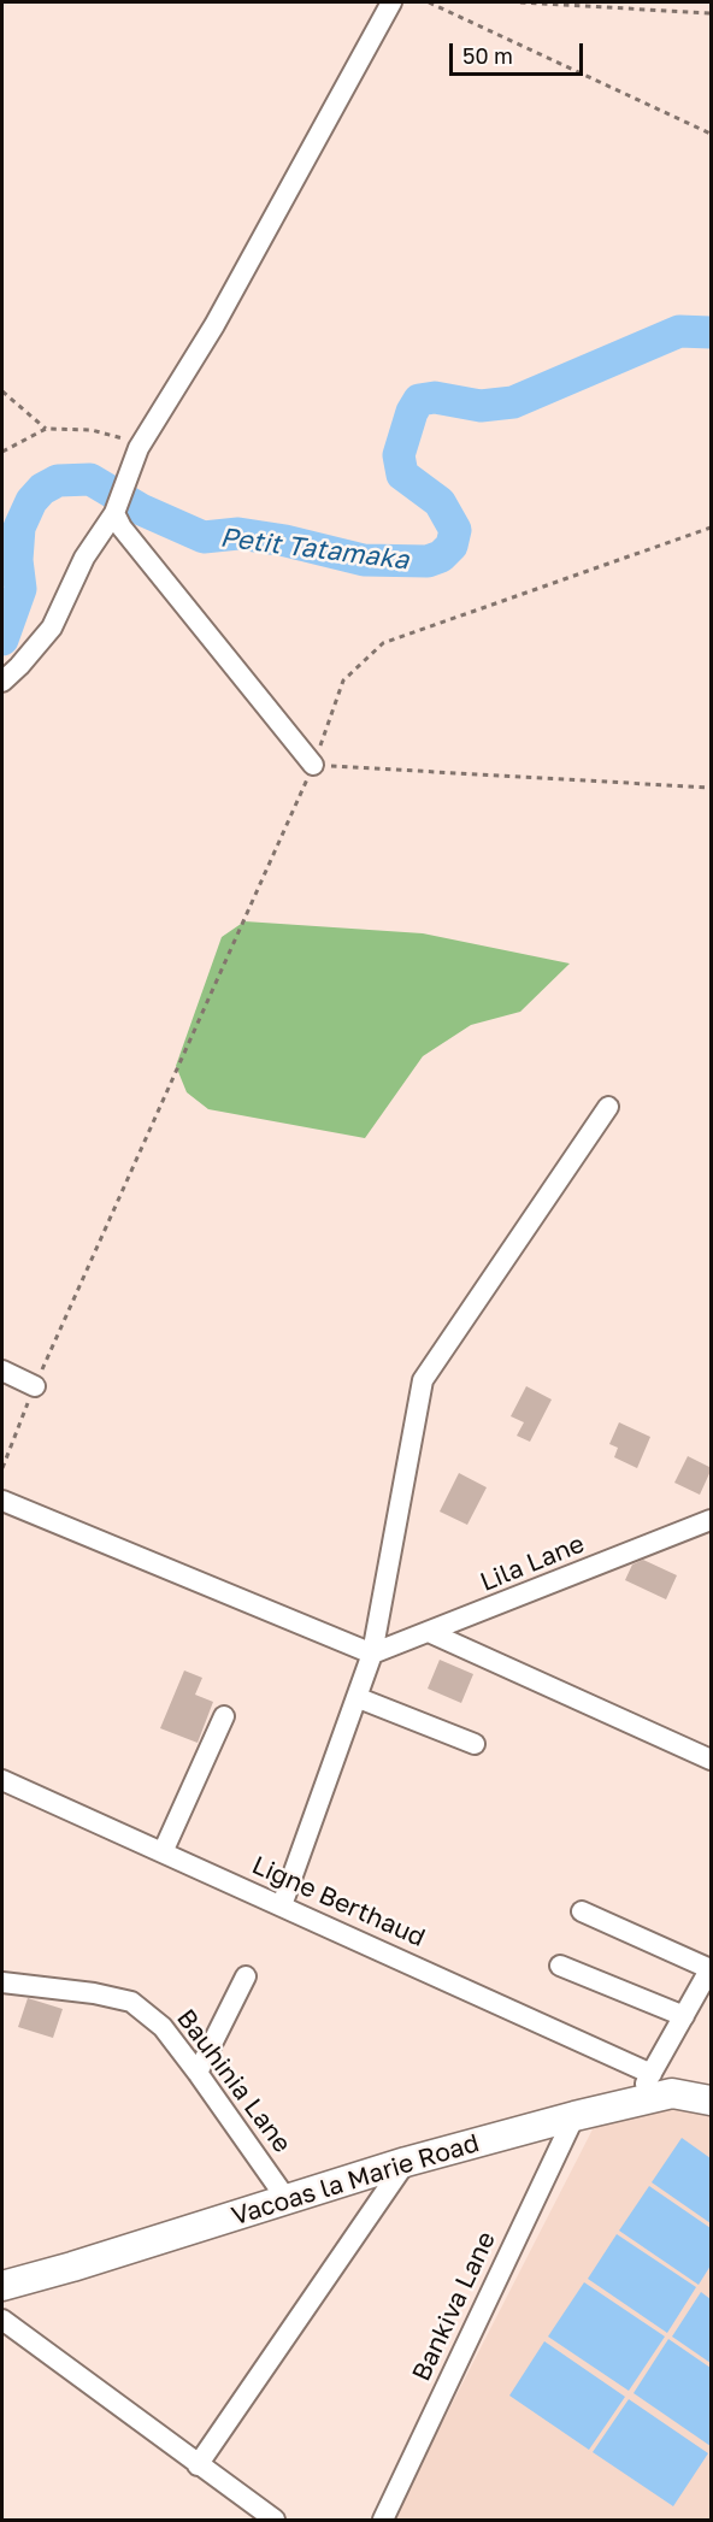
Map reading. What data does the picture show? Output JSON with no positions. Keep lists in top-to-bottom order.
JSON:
{
  "streets": {
    "main road": ["Vacoas la Marie Road"],
    "street": [
      "Lila Lane",
      "Ligne Berthaud",
      "Bauhinia Lane",
      "Bankiva Lane"
    ]
  },
  "crossings": [
    ["Bauhinia Lane", "Vacoas la Marie Road"],
    ["Vacoas la Marie Road", "Bankiva Lane"]
  ],
  "water": ["Petit Tatamaka"],
  "scale_bar": "50 m"
}
